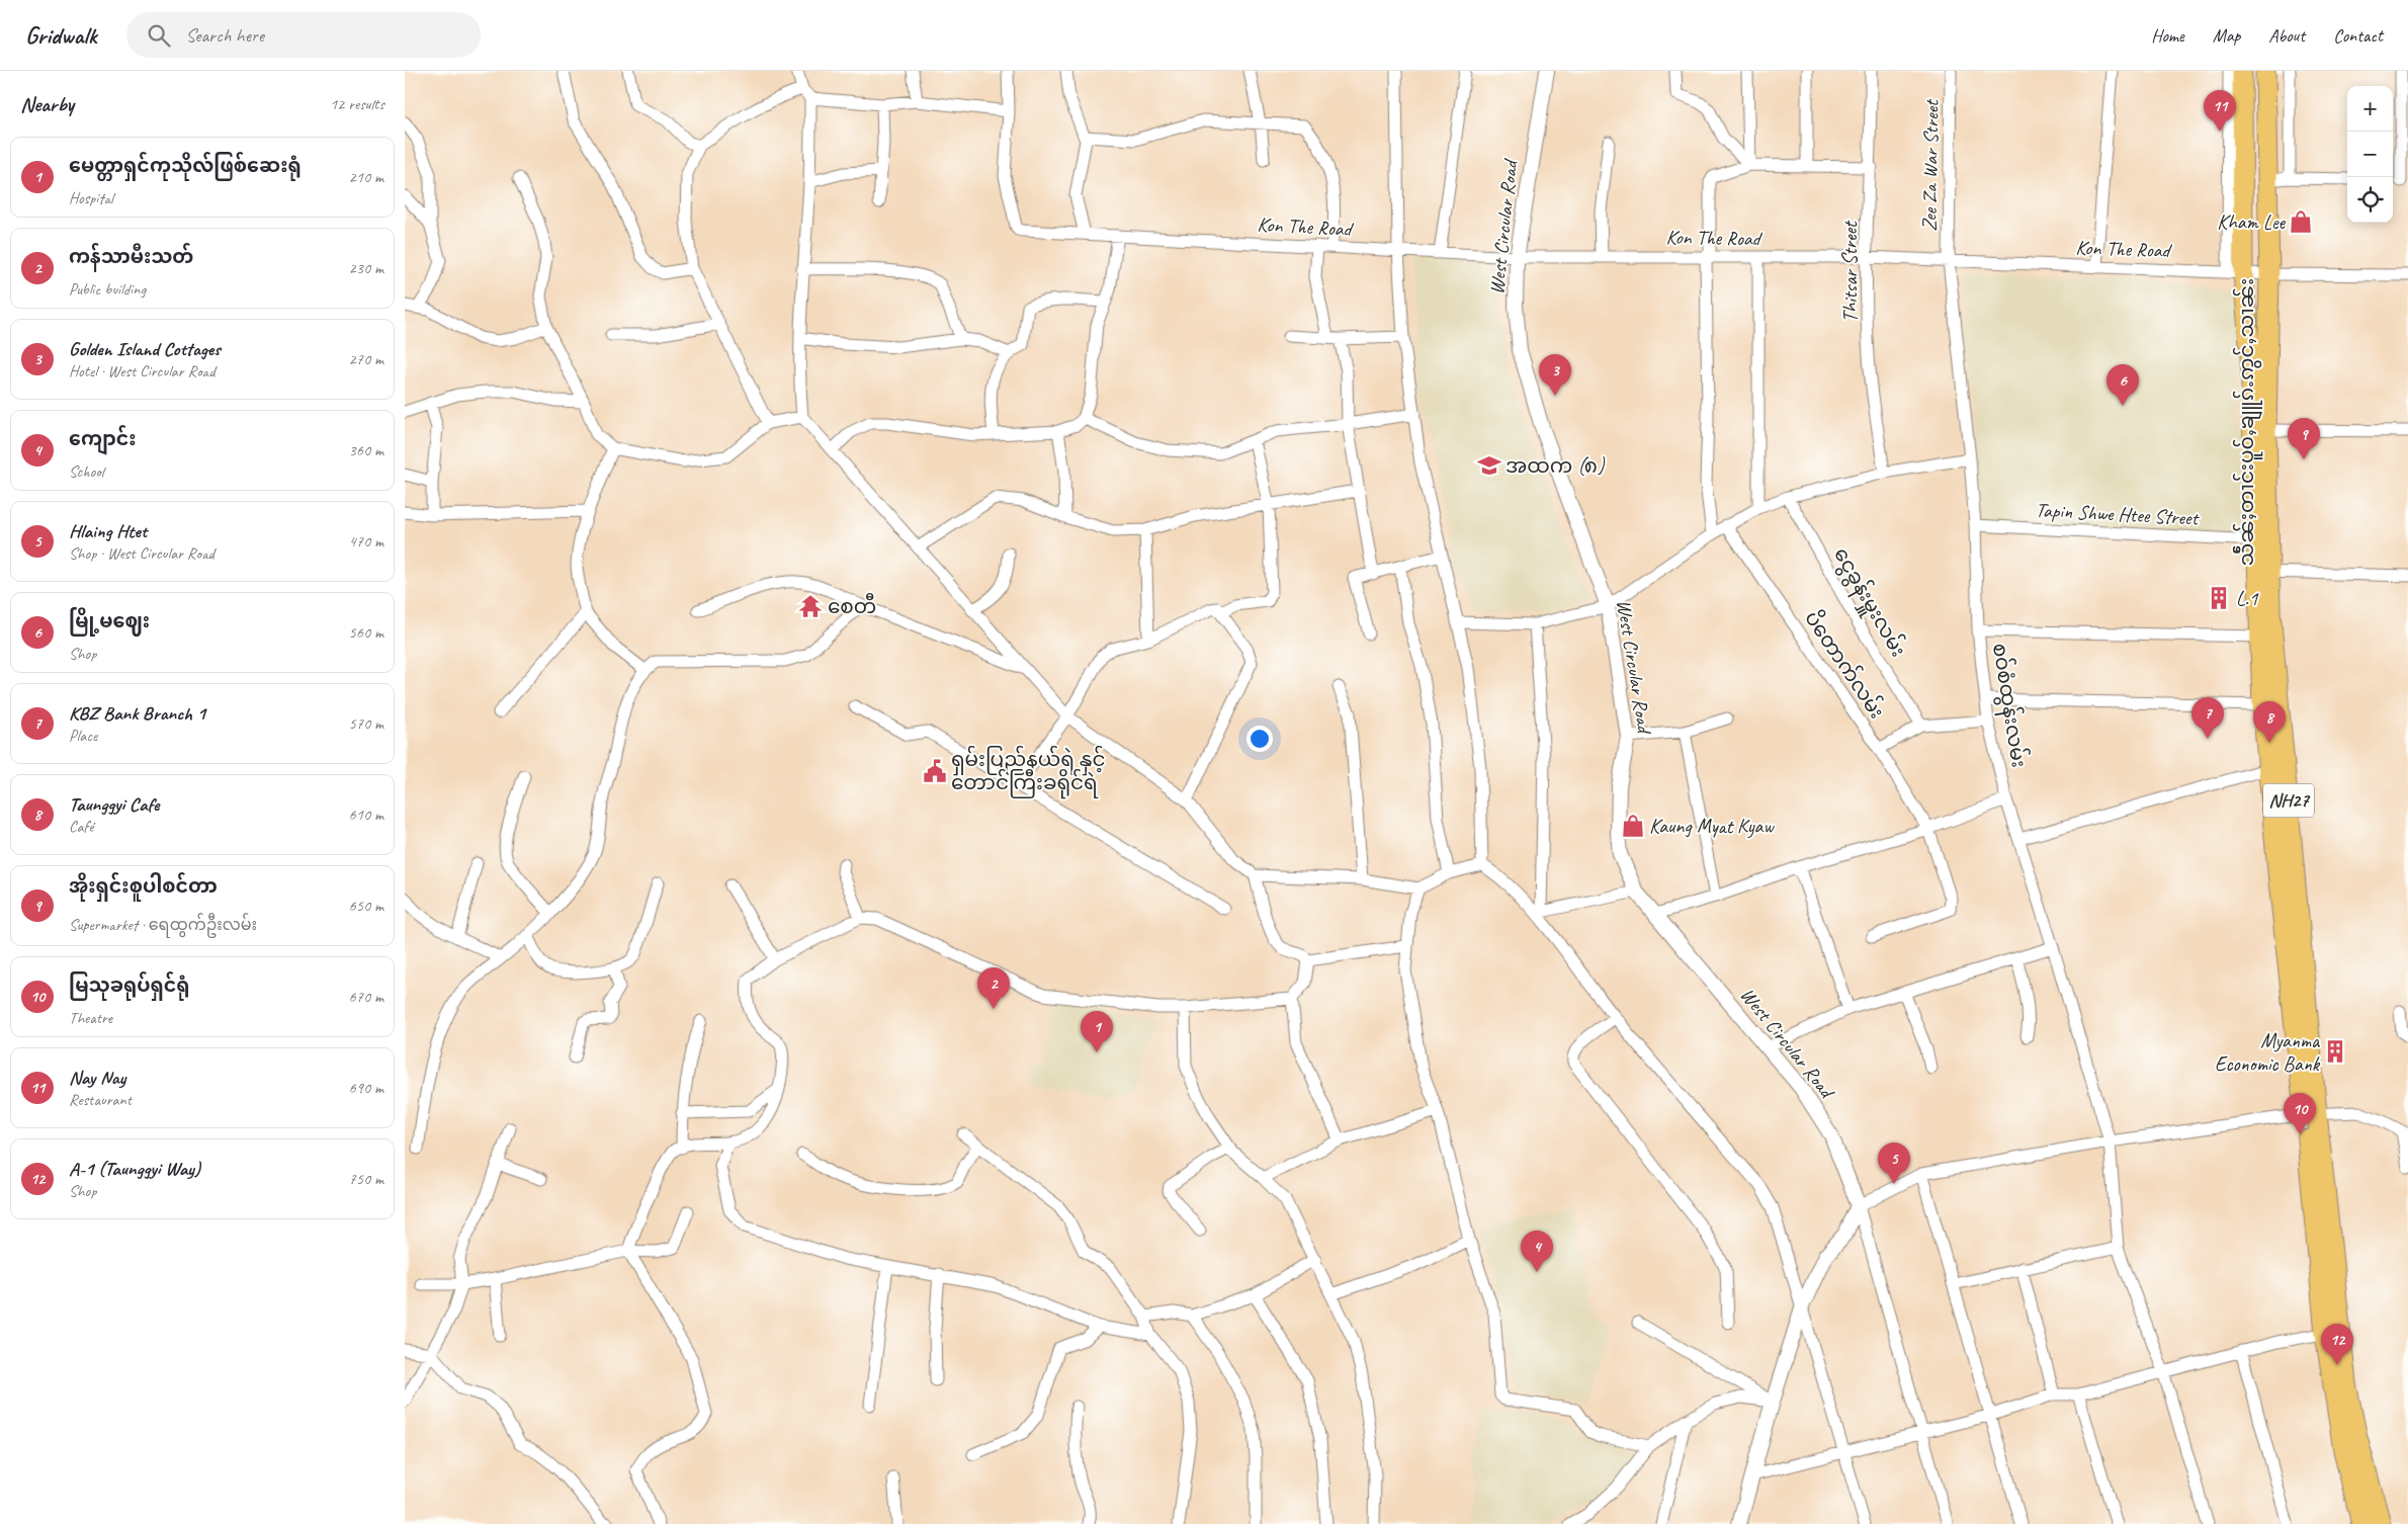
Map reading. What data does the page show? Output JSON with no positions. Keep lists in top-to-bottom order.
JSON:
{
  "streets": {
    "highway": ["သဵႅၼ်ႈတၢင်းပူဝ်ႇၶျူၵ်ႉဢွင်ႇသၢၼ်း", "NH27"],
    "street": [
      "Zee Za War Street",
      "Kon The Road",
      "West Circular Road",
      "Thitsar Street",
      "Tapin Shwe Htee Street",
      "ငွေခွန်းမှူးလမ်း",
      "ပိတောက်လမ်း",
      "စဝ်စံထွန်းလမ်း"
    ]
  },
  "crossings": [
    ["Zee Za War Street", "Kon The Road"],
    ["Zee Za War Street", "စဝ်စံထွန်းလမ်း"],
    ["Kon The Road", "West Circular Road"],
    ["Kon The Road", "Thitsar Street"],
    ["Kon The Road", "သဵႅၼ်ႈတၢင်းပူဝ်ႇၶျူၵ်ႉဢွင်ႇသၢၼ်း"],
    ["Kon The Road", "စဝ်စံထွန်းလမ်း"],
    ["သဵႅၼ်ႈတၢင်းပူဝ်ႇၶျူၵ်ႉဢွင်ႇသၢၼ်း", "Tapin Shwe Htee Street"],
    ["Tapin Shwe Htee Street", "စဝ်စံထွန်းလမ်း"]
  ],
  "places": {
    "shop": ["Kham Lee", "Kaung Myat Kyaw"],
    "school or university": ["အထက (၈)"],
    "building": ["L.1", "Myanma Economic Bank"],
    "temple": ["စေတီ"],
    "public building": ["ရှမ်းပြည်နယ်ရဲ နှင့် တောင်ကြီးခရိုင်ရဲ"]
  },
  "page": {
    "header": "Gridwalk",
    "search": "Search here",
    "nav": [
      "Home",
      "Map",
      "About",
      "Contact"
    ],
    "heading": ["Nearby", "12 results"],
    "map_buttons": ["+", "−"],
    "pins": [
      "11",
      "3",
      "6",
      "9",
      "7",
      "8",
      "2",
      "1",
      "10",
      "5",
      "4",
      "12"
    ],
    "list": [
      {
        "mark": "1",
        "name": "မေတ္တာရှင်ကုသိုလ်ဖြစ်ဆေးရုံ",
        "note": "Hospital",
        "value": "210 m"
      },
      {
        "mark": "2",
        "name": "ကန်သာမီးသတ်",
        "note": "Public building",
        "value": "230 m"
      },
      {
        "mark": "3",
        "name": "Golden Island Cottages",
        "note": "Hotel · West Circular Road",
        "value": "270 m"
      },
      {
        "mark": "4",
        "name": "ကျောင်း",
        "note": "School",
        "value": "360 m"
      },
      {
        "mark": "5",
        "name": "Hlaing Htet",
        "note": "Shop · West Circular Road",
        "value": "470 m"
      },
      {
        "mark": "6",
        "name": "မြို့မဈေး",
        "note": "Shop",
        "value": "560 m"
      },
      {
        "mark": "7",
        "name": "KBZ Bank Branch 1",
        "note": "Place",
        "value": "570 m"
      },
      {
        "mark": "8",
        "name": "Taunggyi Cafe",
        "note": "Café",
        "value": "610 m"
      },
      {
        "mark": "9",
        "name": "အိုးရှင်းစူပါစင်တာ",
        "note": "Supermarket · ရေထွက်ဦးလမ်း",
        "value": "650 m"
      },
      {
        "mark": "10",
        "name": "မြသုခရုပ်ရှင်ရုံ",
        "note": "Theatre",
        "value": "670 m"
      },
      {
        "mark": "11",
        "name": "Nay Nay",
        "note": "Restaurant",
        "value": "690 m"
      },
      {
        "mark": "12",
        "name": "A-1 (Taunggyi Way)",
        "note": "Shop",
        "value": "750 m"
      }
    ]
  }
}
